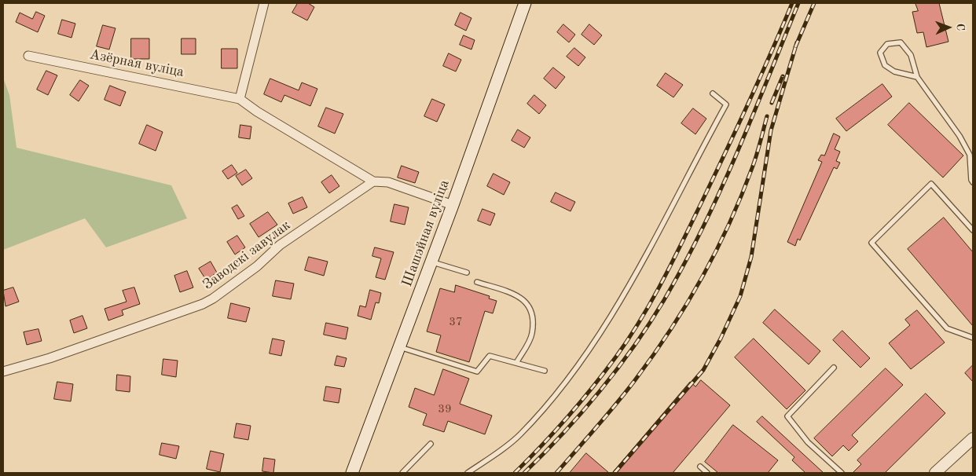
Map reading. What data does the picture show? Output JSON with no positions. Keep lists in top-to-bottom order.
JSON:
{
  "streets": {
    "main road": ["Шашэйная вуліца"],
    "street": ["Азёрная вуліца", "Заводскі завулак"]
  },
  "crossings": [
    ["Азёрная вуліца", "Заводскі завулак"]
  ],
  "house_numbers": ["37", "39"],
  "north": "right"
}
